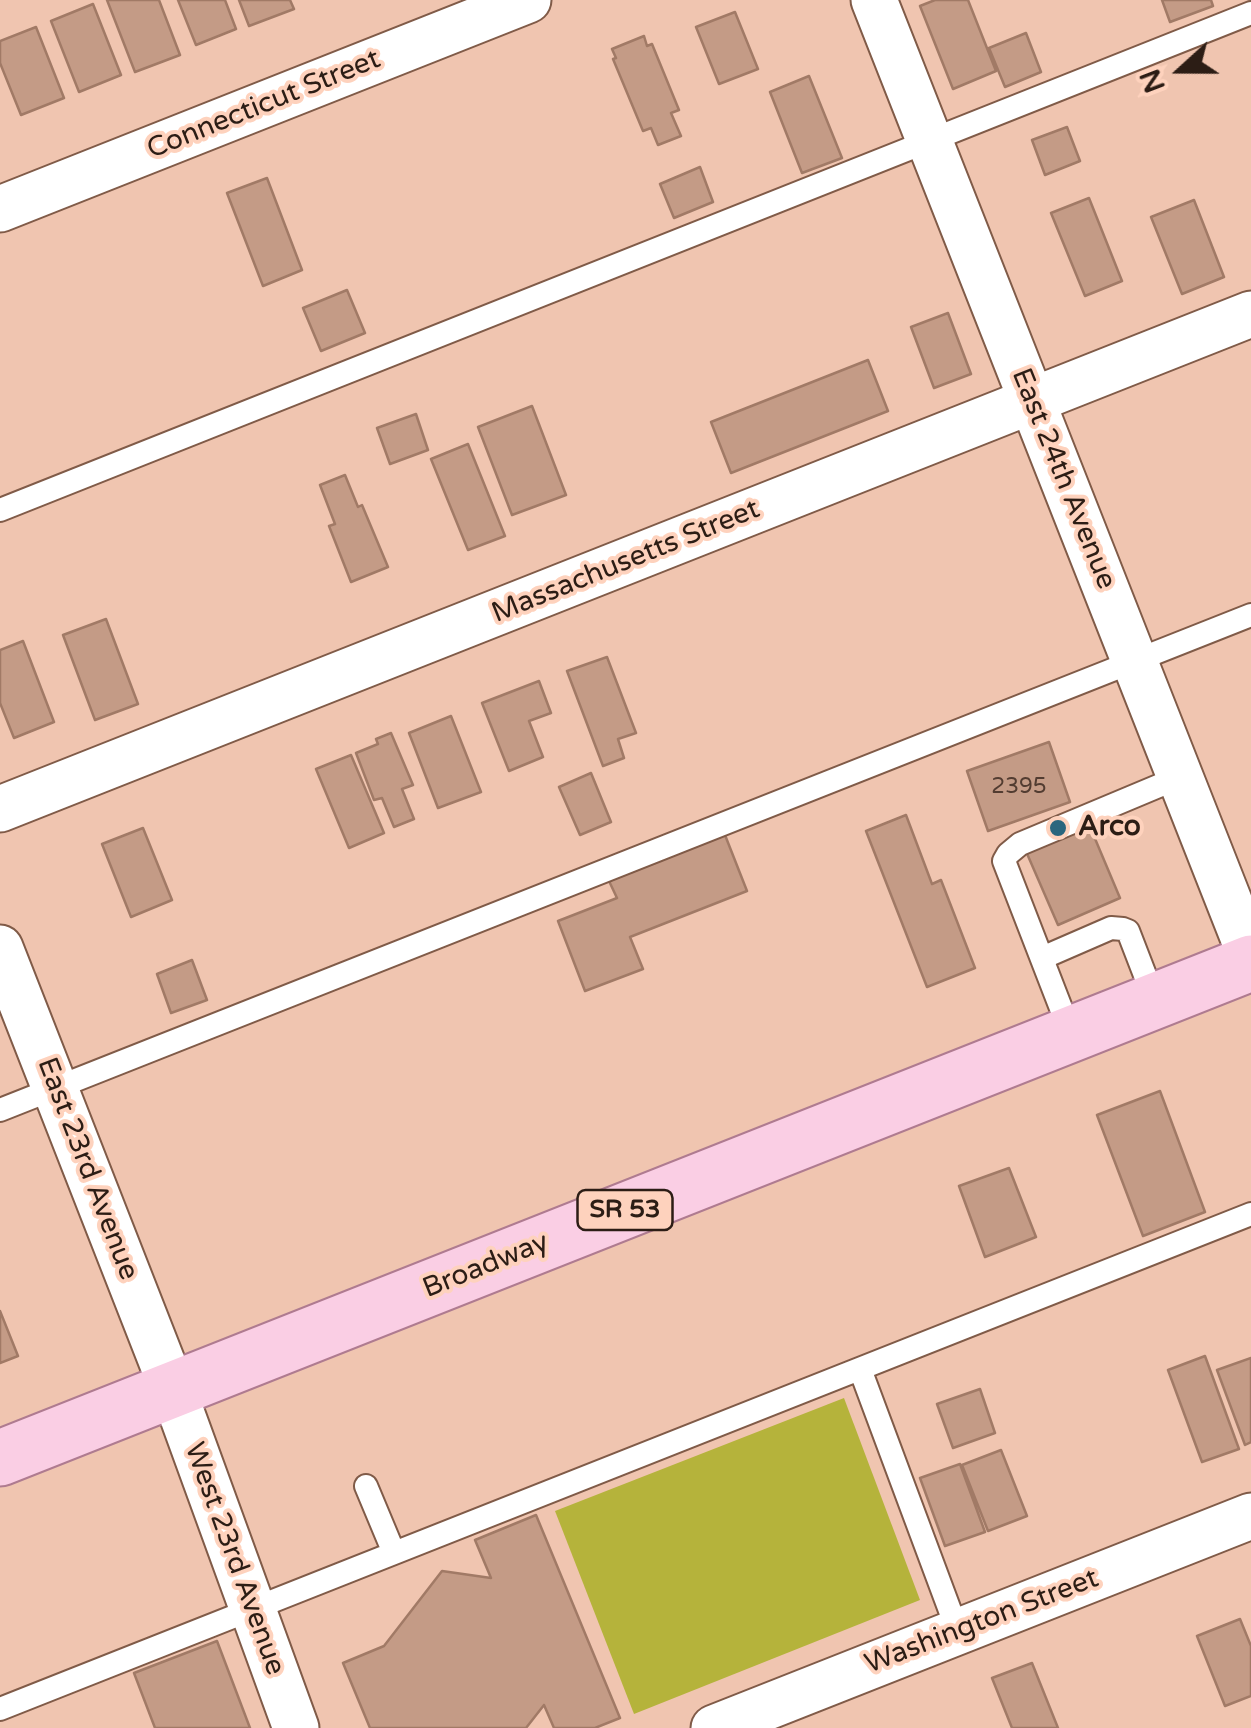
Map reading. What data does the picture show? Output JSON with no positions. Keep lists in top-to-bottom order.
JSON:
{
  "streets": {
    "main road": ["SR 53", "Broadway"],
    "street": [
      "Connecticut Street",
      "East 24th Avenue",
      "Massachusetts Street",
      "East 23rd Avenue",
      "West 23rd Avenue",
      "Washington Street"
    ]
  },
  "crossings": [
    ["East 24th Avenue", "Massachusetts Street"],
    ["East 24th Avenue", "Broadway"],
    ["East 23rd Avenue", "Broadway"],
    ["East 23rd Avenue", "West 23rd Avenue"],
    ["Broadway", "West 23rd Avenue"]
  ],
  "places": ["Arco"],
  "house_numbers": ["2395"],
  "north": "left"
}
